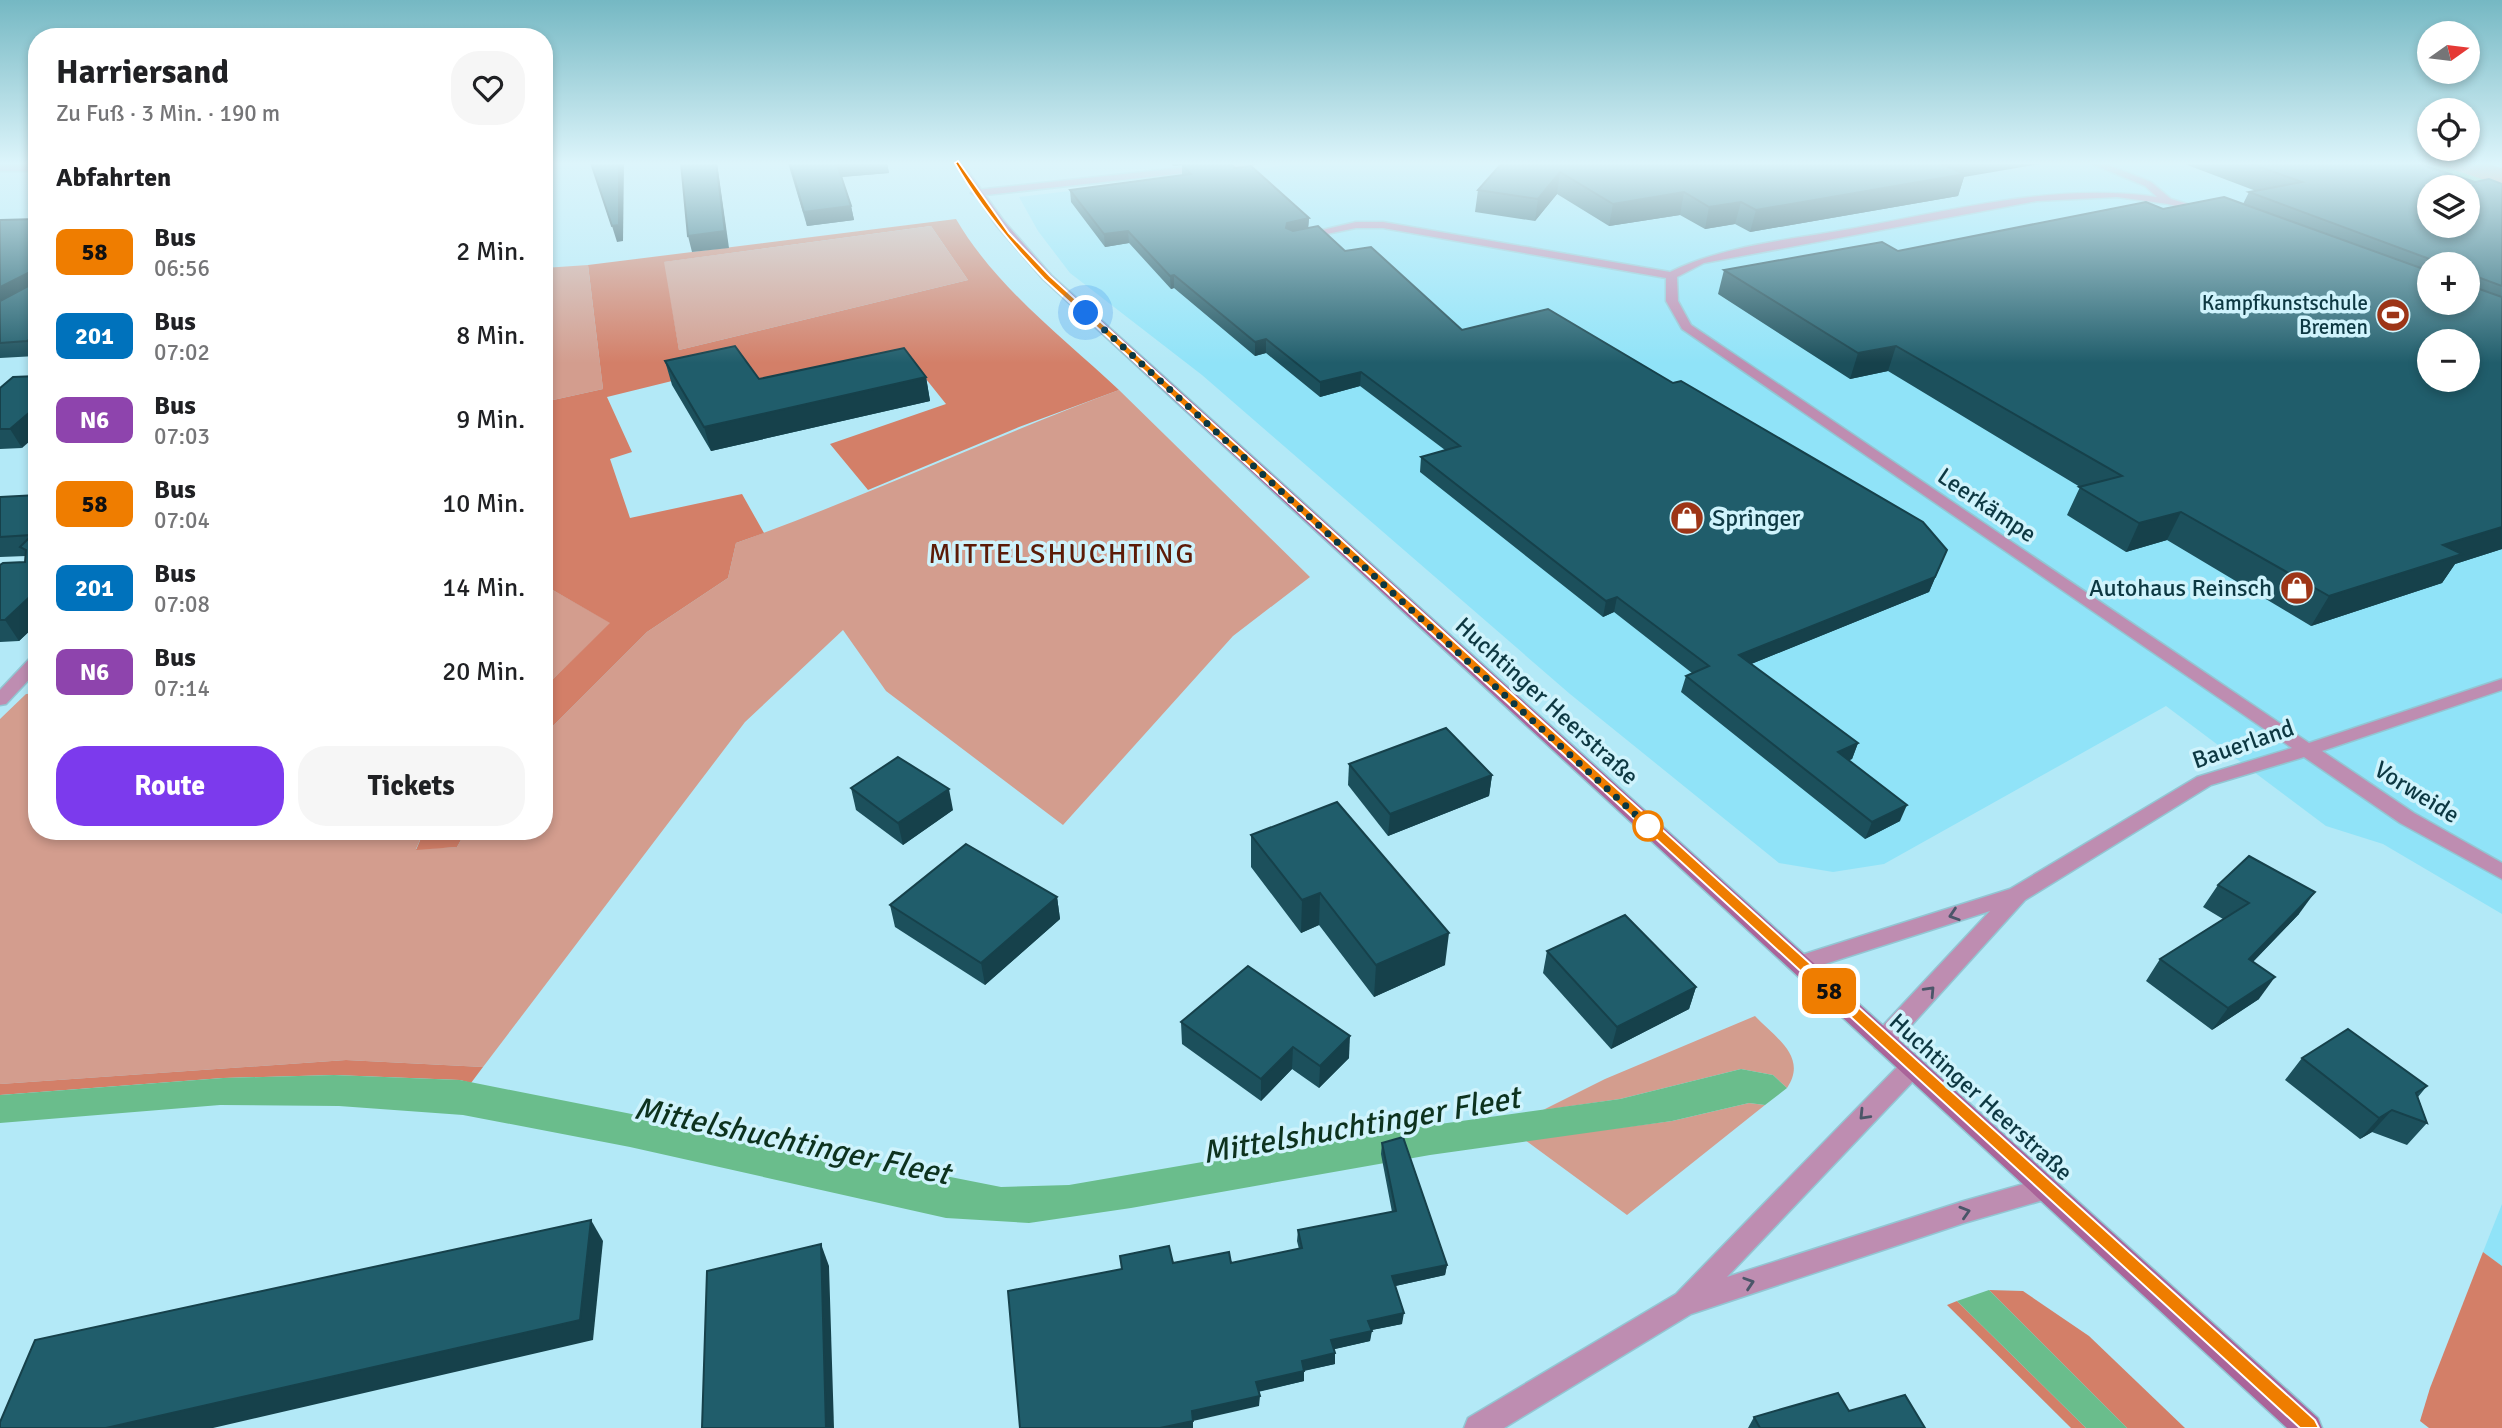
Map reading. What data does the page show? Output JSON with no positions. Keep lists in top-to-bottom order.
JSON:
{
  "streets": {
    "main road": ["Huchtinger Heerstraße"],
    "street": ["Leerkämpe", "Bauerland", "Vorweide"]
  },
  "crossings": [
    ["Leerkämpe", "Bauerland"],
    ["Leerkämpe", "Vorweide"],
    ["Huchtinger Heerstraße", "Bauerland"],
    ["Bauerland", "Vorweide"]
  ],
  "districts": ["MITTELSHUCHTING"],
  "water": ["Mittelshuchtinger Fleet"],
  "places": {
    "sports": ["Kampfkunstschule Bremen"],
    "shop": ["Springer", "Autohaus Reinsch"]
  },
  "lines": ["bus line 58"],
  "north": "right",
  "page": {
    "on_map": "58",
    "map_buttons": ["+", "−"],
    "heading": [
      ["Harriersand", "Zu Fuß · 3 Min. · 190 m"],
      "Abfahrten"
    ],
    "list": [
      {
        "mark": "58",
        "name": "Bus",
        "note": "06:56",
        "value": "2 Min."
      },
      {
        "mark": "201",
        "name": "Bus",
        "note": "07:02",
        "value": "8 Min."
      },
      {
        "mark": "N6",
        "name": "Bus",
        "note": "07:03",
        "value": "9 Min."
      },
      {
        "mark": "58",
        "name": "Bus",
        "note": "07:04",
        "value": "10 Min."
      },
      {
        "mark": "201",
        "name": "Bus",
        "note": "07:08",
        "value": "14 Min."
      },
      {
        "mark": "N6",
        "name": "Bus",
        "note": "07:14",
        "value": "20 Min."
      }
    ],
    "buttons": ["Route", "Tickets"]
  }
}
